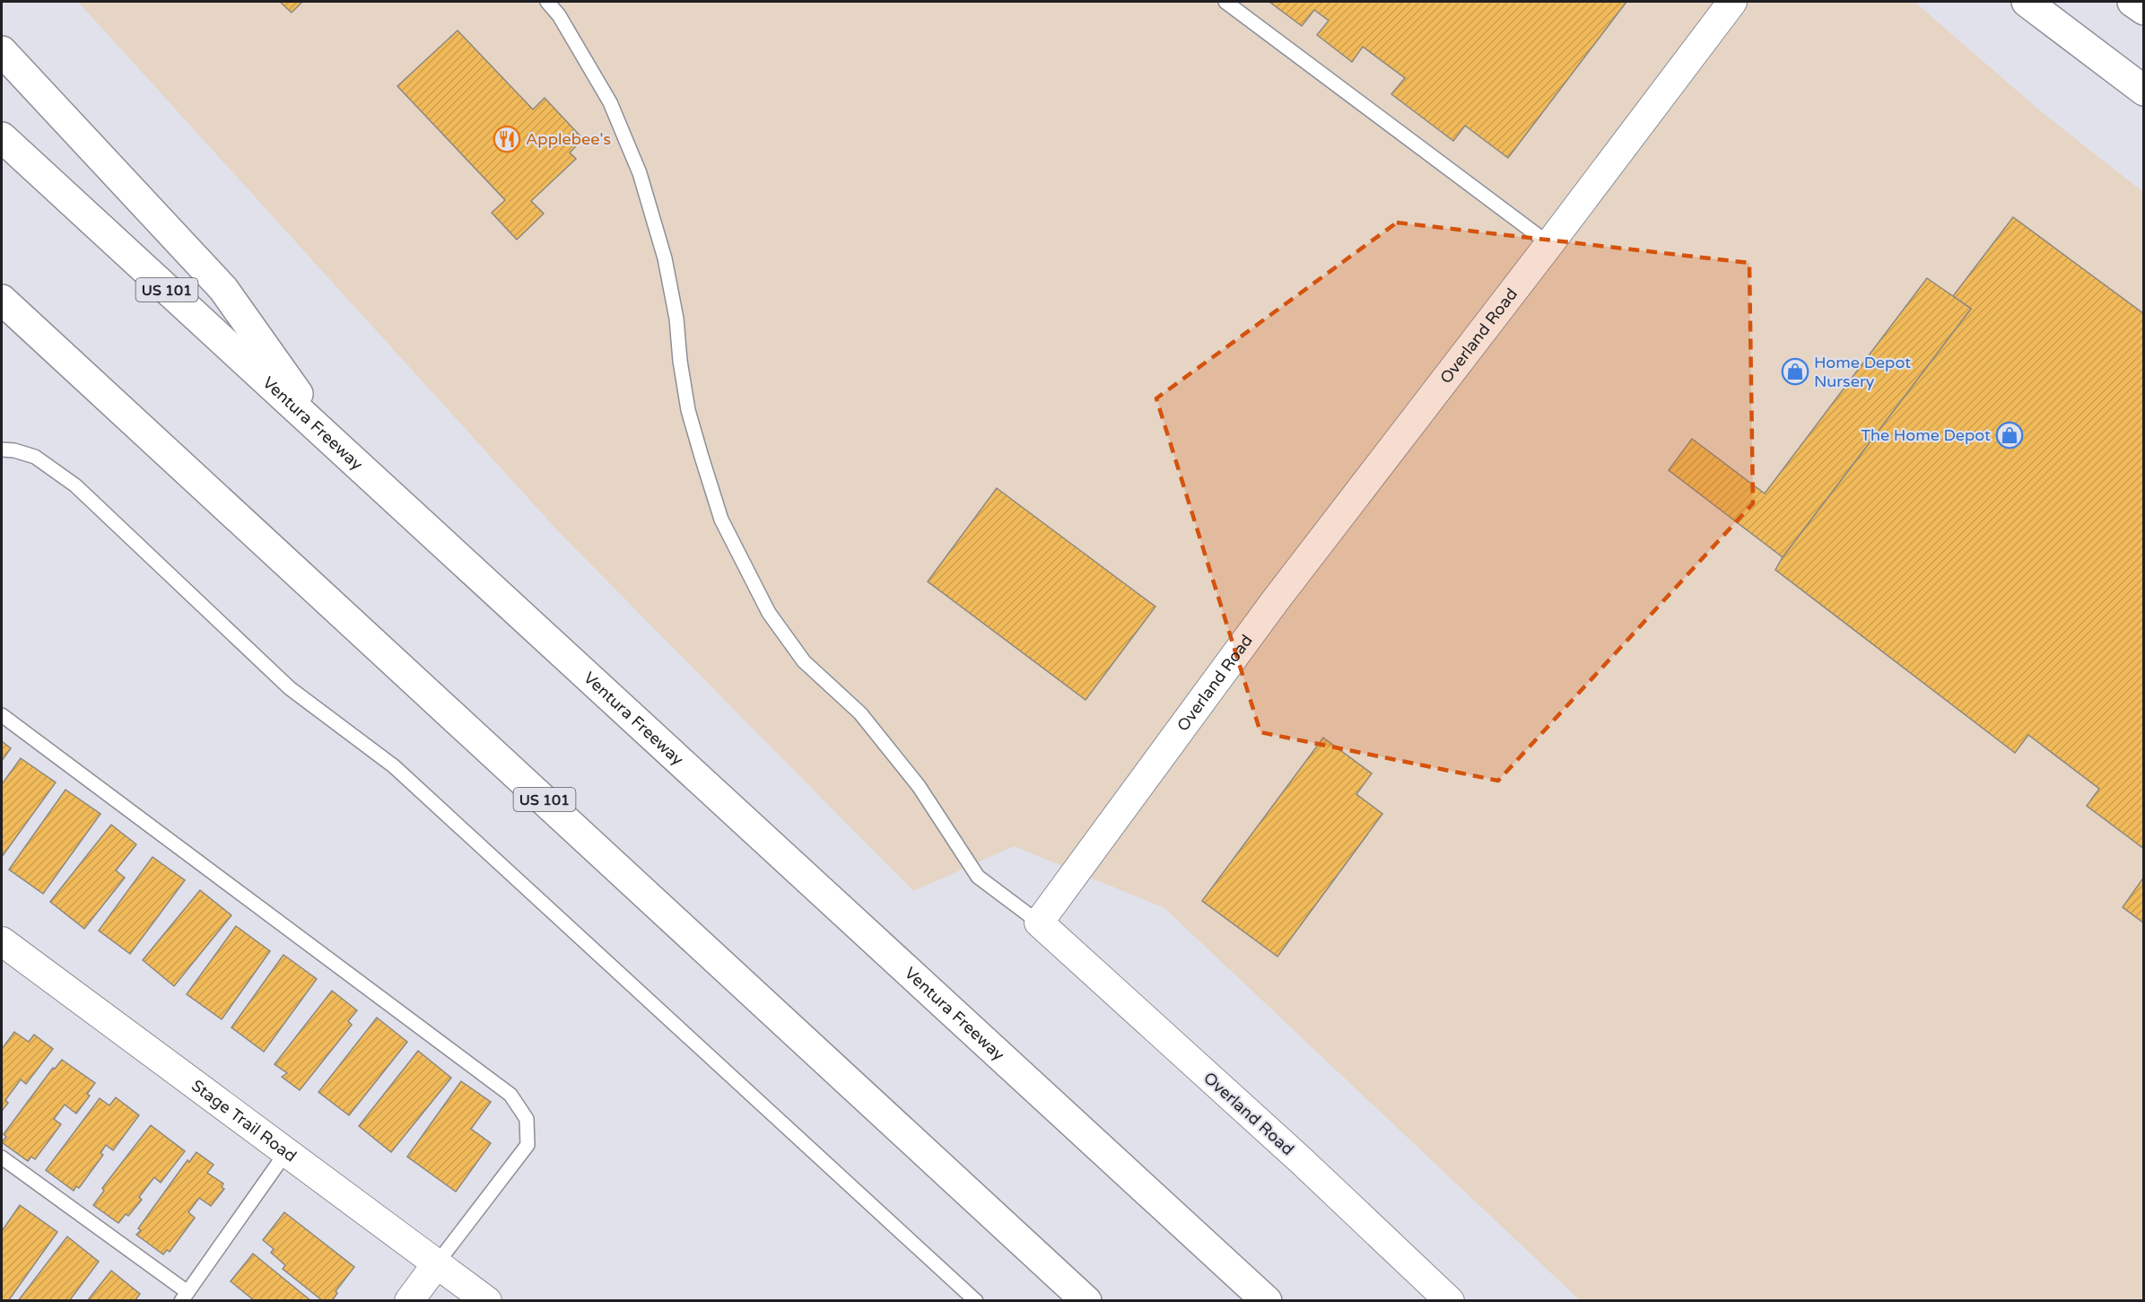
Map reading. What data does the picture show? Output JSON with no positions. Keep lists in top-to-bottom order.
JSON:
{
  "streets": {
    "main road": ["US 101", "Ventura Freeway"],
    "street": ["Overland Road", "Stage Trail Road"]
  },
  "places": {
    "restaurant": ["Applebee's"],
    "shop": ["Home Depot Nursery", "The Home Depot"]
  }
}
